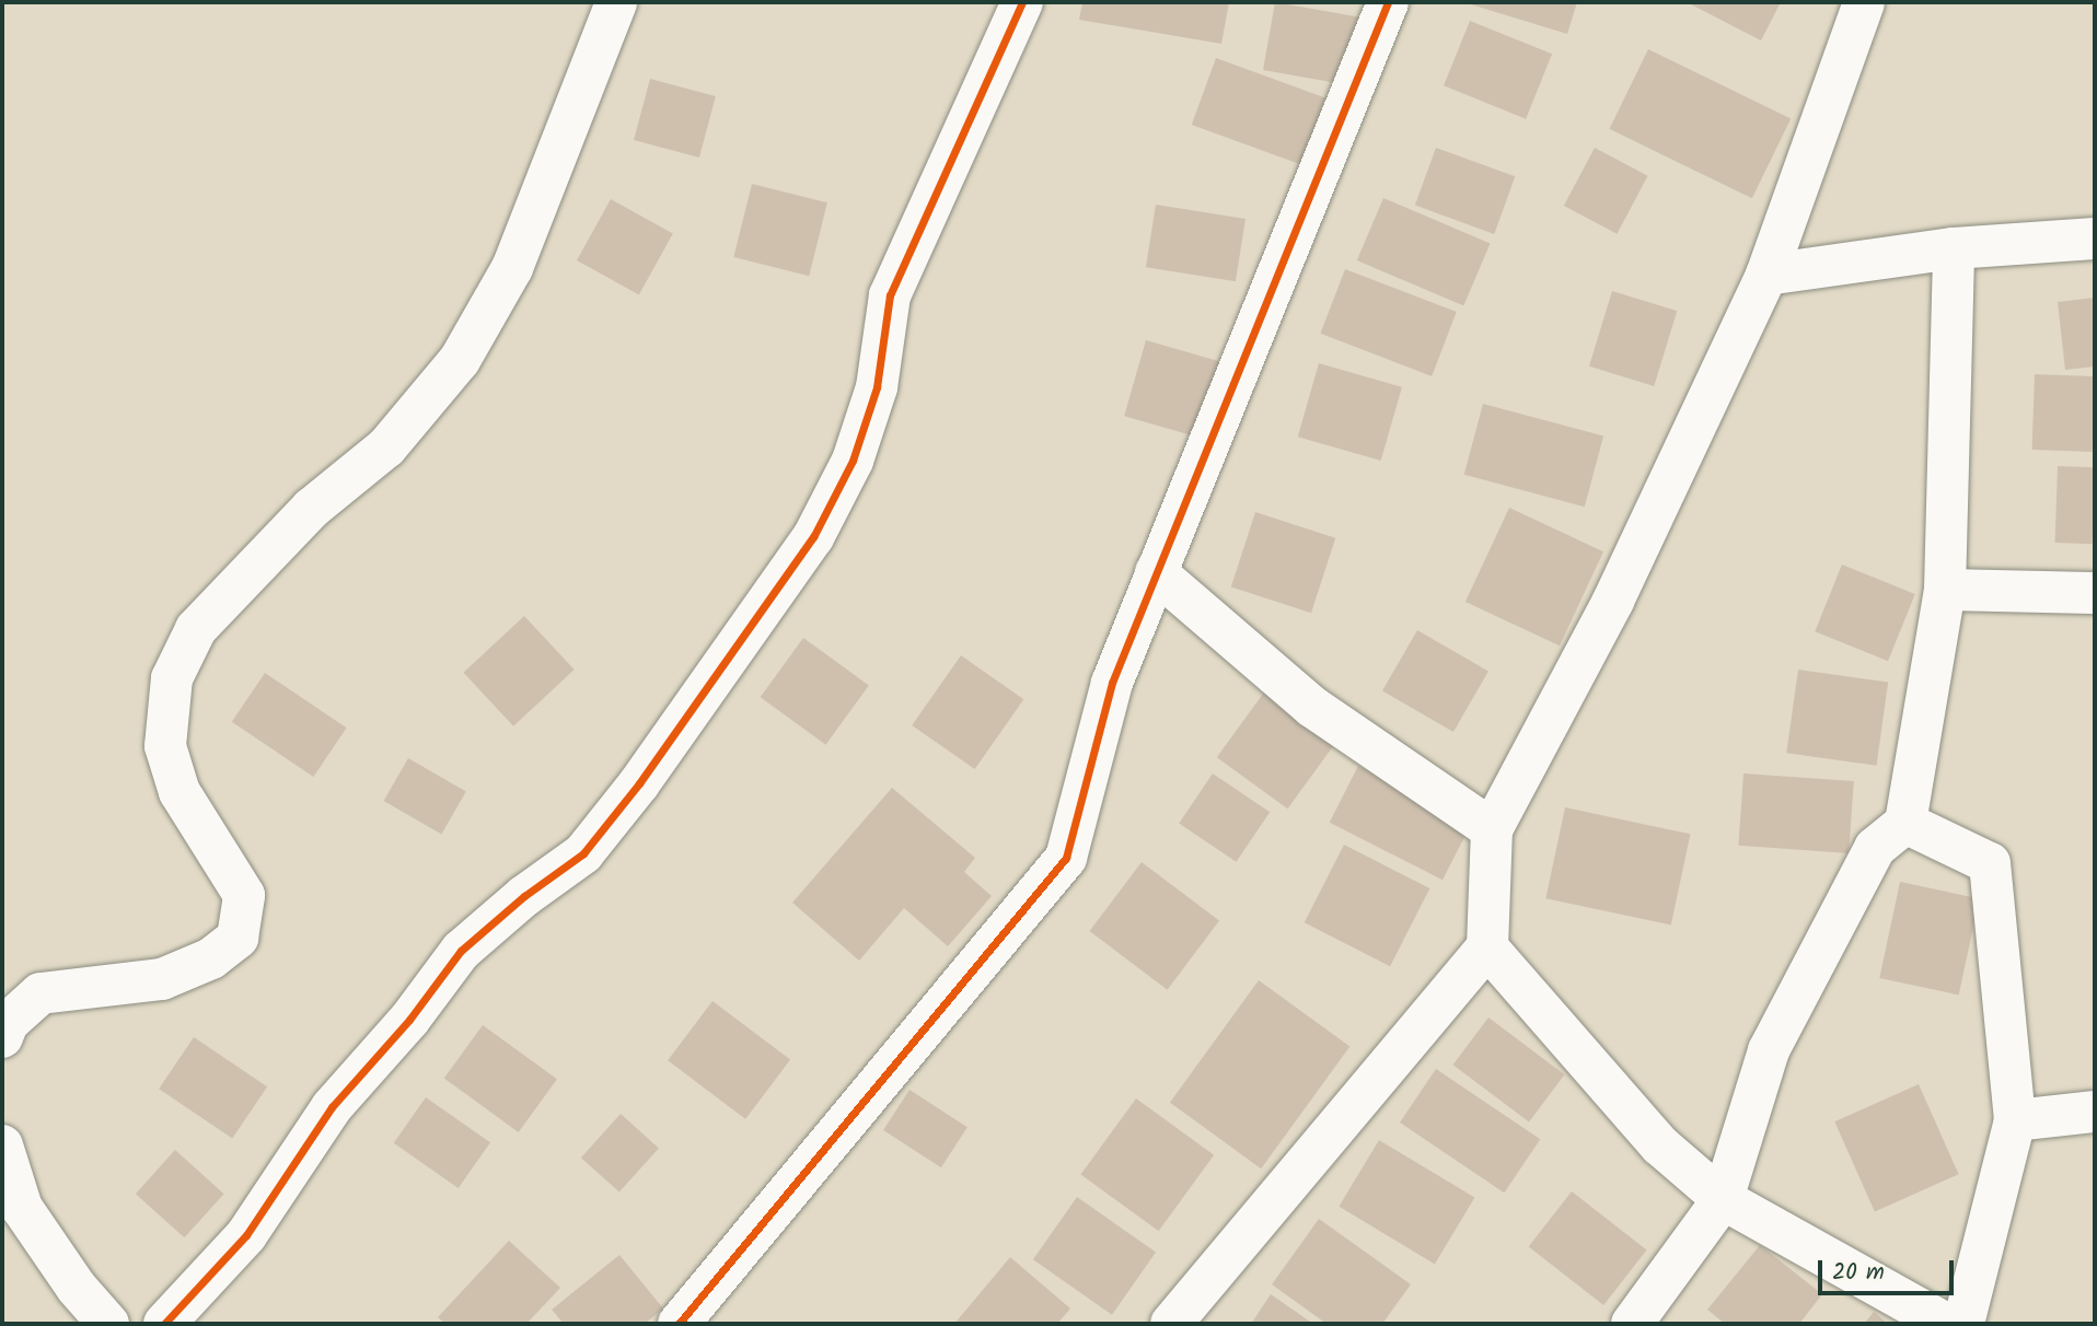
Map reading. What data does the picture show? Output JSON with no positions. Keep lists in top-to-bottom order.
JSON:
{
  "scale_bar": "20 m"
}
